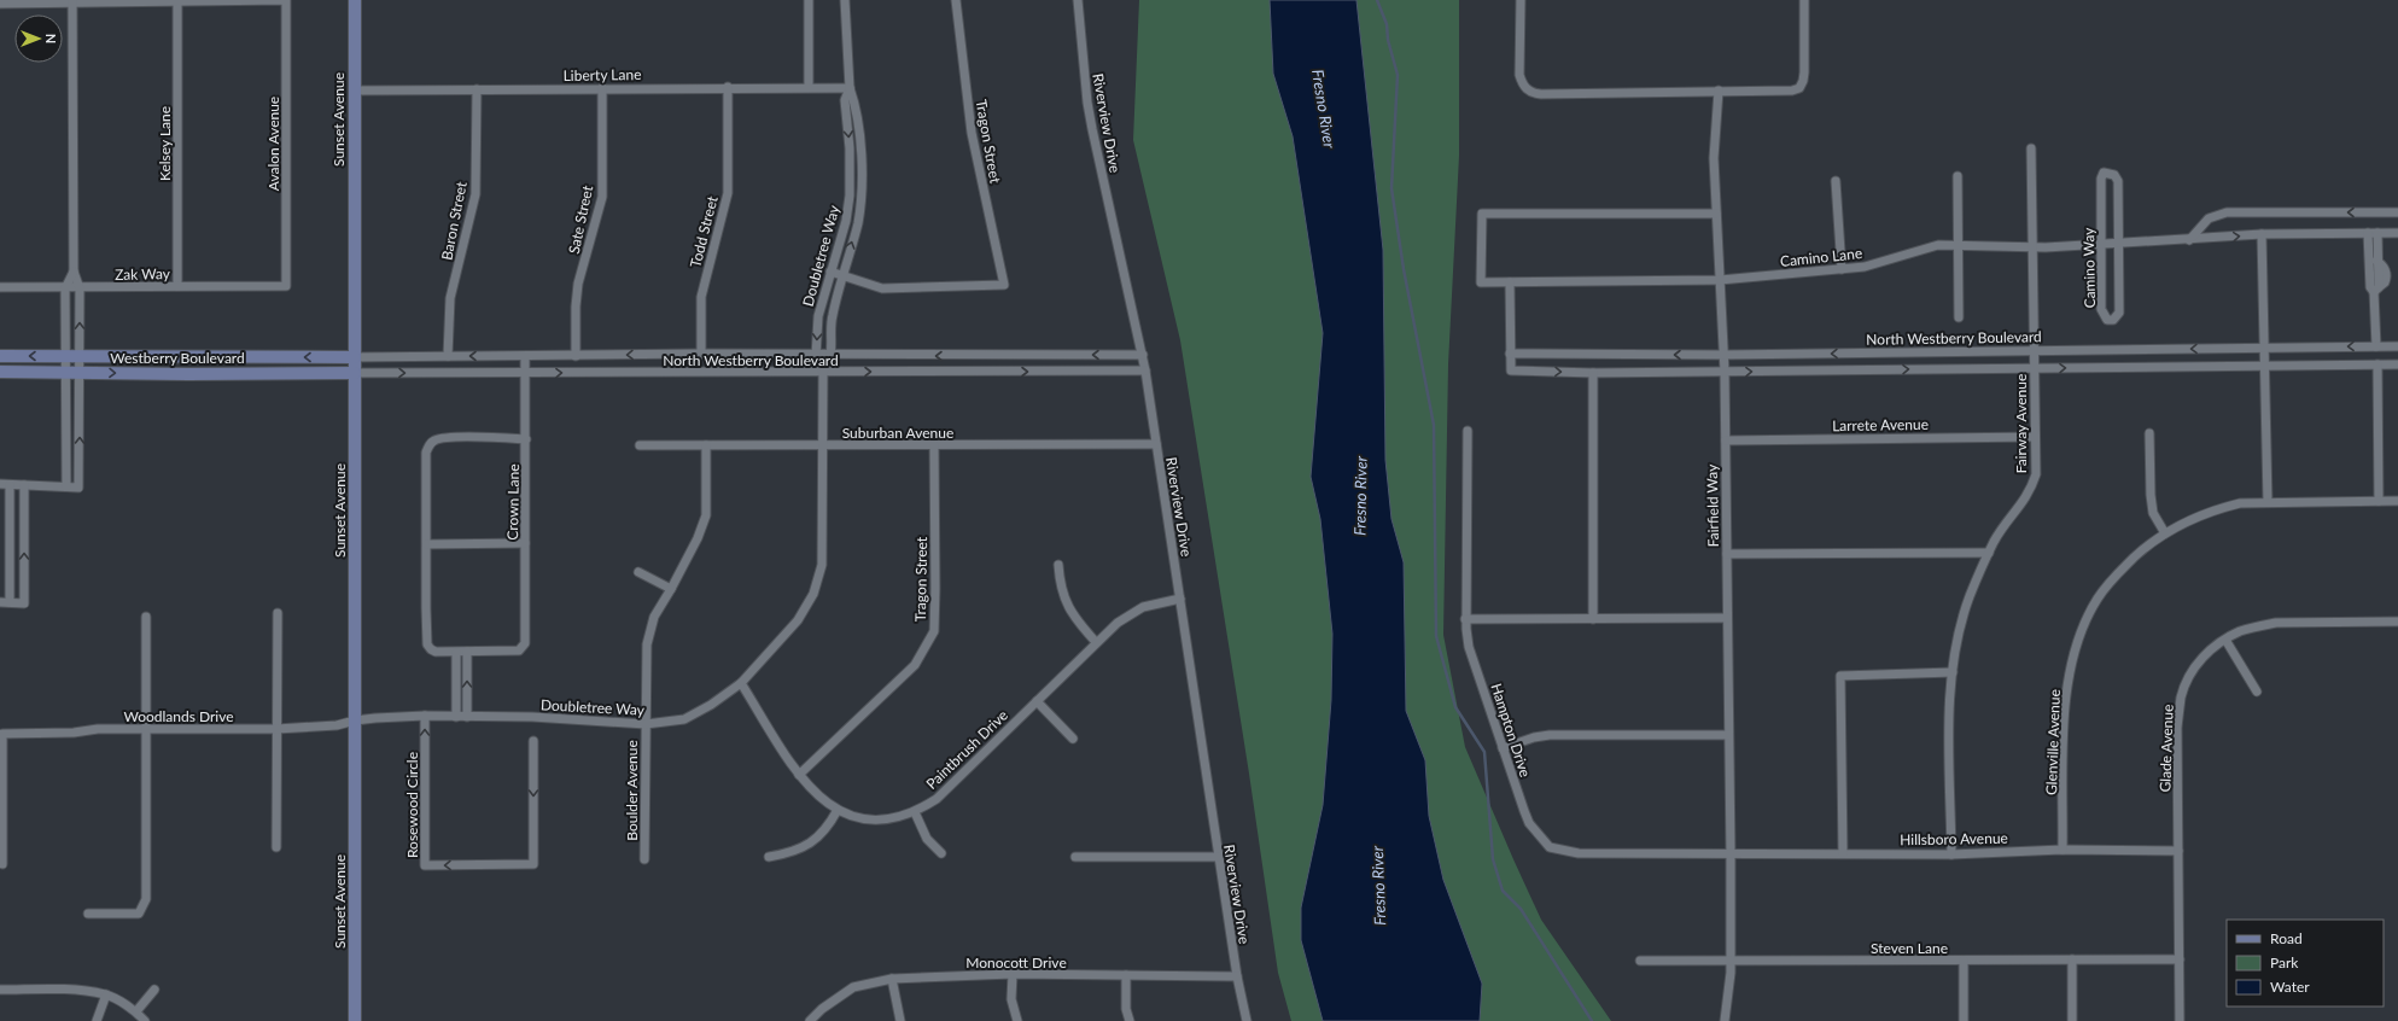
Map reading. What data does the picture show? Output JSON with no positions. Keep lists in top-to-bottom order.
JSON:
{
  "streets": {
    "main road": ["Sunset Avenue", "Westberry Boulevard"],
    "street": [
      "Liberty Lane",
      "Riverview Drive",
      "Tragon Street",
      "Kelsey Lane",
      "Avalon Avenue",
      "Sate Street",
      "Baron Street",
      "Todd Street",
      "Doubletree Way",
      "Camino Lane",
      "Camino Way",
      "Zak Way",
      "North Westberry Boulevard",
      "Fairway Avenue",
      "Larrete Avenue",
      "Suburban Avenue",
      "Crown Lane",
      "Fairfield Way",
      "Woodlands Drive",
      "Hampton Drive",
      "Glenville Avenue",
      "Glade Avenue",
      "Paintbrush Drive",
      "Boulder Avenue",
      "Rosewood Circle",
      "Hillsboro Avenue",
      "Steven Lane",
      "Monocott Drive"
    ]
  },
  "crossings": [
    ["Liberty Lane", "Sunset Avenue"],
    ["Liberty Lane", "Sate Street"],
    ["Liberty Lane", "Baron Street"],
    ["Liberty Lane", "Todd Street"],
    ["Liberty Lane", "Doubletree Way"],
    ["Sunset Avenue", "Doubletree Way"],
    ["Sunset Avenue", "North Westberry Boulevard"],
    ["Sunset Avenue", "Westberry Boulevard"],
    ["Sunset Avenue", "Woodlands Drive"],
    ["Riverview Drive", "North Westberry Boulevard"],
    ["Riverview Drive", "Suburban Avenue"],
    ["Riverview Drive", "Paintbrush Drive"],
    ["Riverview Drive", "Monocott Drive"],
    ["Tragon Street", "Doubletree Way"],
    ["Tragon Street", "Suburban Avenue"],
    ["Tragon Street", "Paintbrush Drive"],
    ["Kelsey Lane", "Zak Way"],
    ["Avalon Avenue", "Zak Way"],
    ["Sate Street", "North Westberry Boulevard"],
    ["Baron Street", "North Westberry Boulevard"],
    ["Todd Street", "North Westberry Boulevard"],
    ["Doubletree Way", "North Westberry Boulevard"],
    ["Doubletree Way", "Suburban Avenue"],
    ["Doubletree Way", "Woodlands Drive"],
    ["Doubletree Way", "Paintbrush Drive"],
    ["Doubletree Way", "Boulder Avenue"],
    ["Doubletree Way", "Rosewood Circle"],
    ["Camino Lane", "Camino Way"],
    ["Camino Lane", "Fairway Avenue"],
    ["Camino Lane", "Fairfield Way"],
    ["North Westberry Boulevard", "Westberry Boulevard"],
    ["North Westberry Boulevard", "Fairway Avenue"],
    ["North Westberry Boulevard", "Crown Lane"],
    ["North Westberry Boulevard", "Fairfield Way"],
    ["Fairway Avenue", "Larrete Avenue"],
    ["Fairway Avenue", "Hillsboro Avenue"],
    ["Larrete Avenue", "Fairfield Way"],
    ["Suburban Avenue", "Boulder Avenue"],
    ["Fairfield Way", "Hampton Drive"],
    ["Fairfield Way", "Hillsboro Avenue"],
    ["Fairfield Way", "Steven Lane"],
    ["Hampton Drive", "Hillsboro Avenue"],
    ["Glenville Avenue", "Hillsboro Avenue"],
    ["Glade Avenue", "Hillsboro Avenue"],
    ["Glade Avenue", "Steven Lane"]
  ],
  "water": ["Fresno River"],
  "legend": ["Road", "Park", "Water"],
  "north": "right"
}
